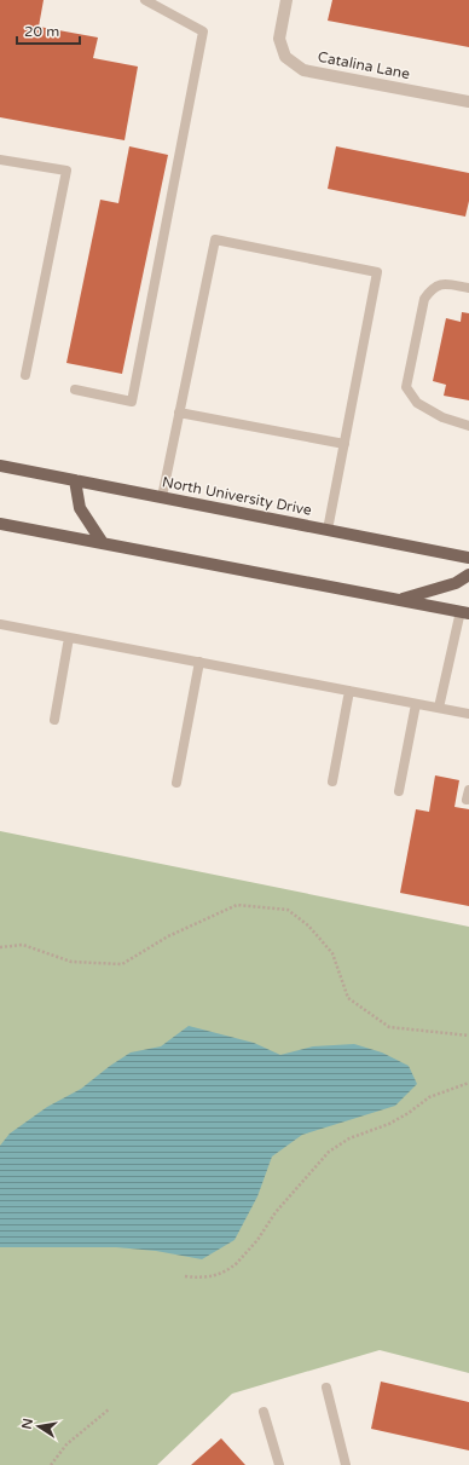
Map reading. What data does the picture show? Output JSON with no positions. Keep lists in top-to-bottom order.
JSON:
{
  "streets": {
    "main road": ["North University Drive"],
    "street": ["Catalina Lane"]
  },
  "scale_bar": "20 m",
  "north": "left"
}
